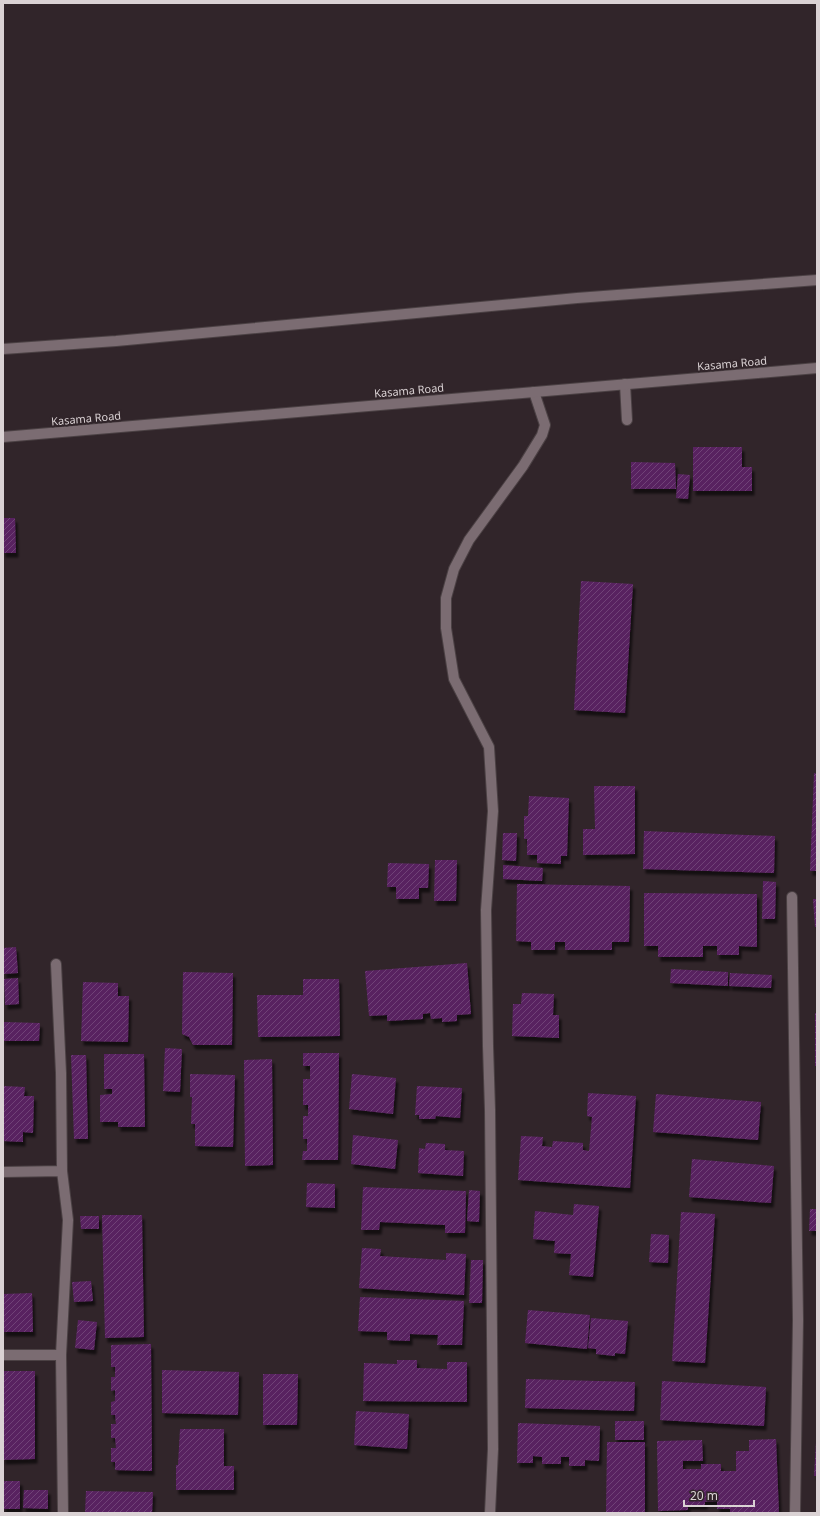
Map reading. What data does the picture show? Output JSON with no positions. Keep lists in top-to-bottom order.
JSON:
{
  "streets": {
    "street": ["Kasama Road"]
  },
  "scale_bar": "20 m"
}
